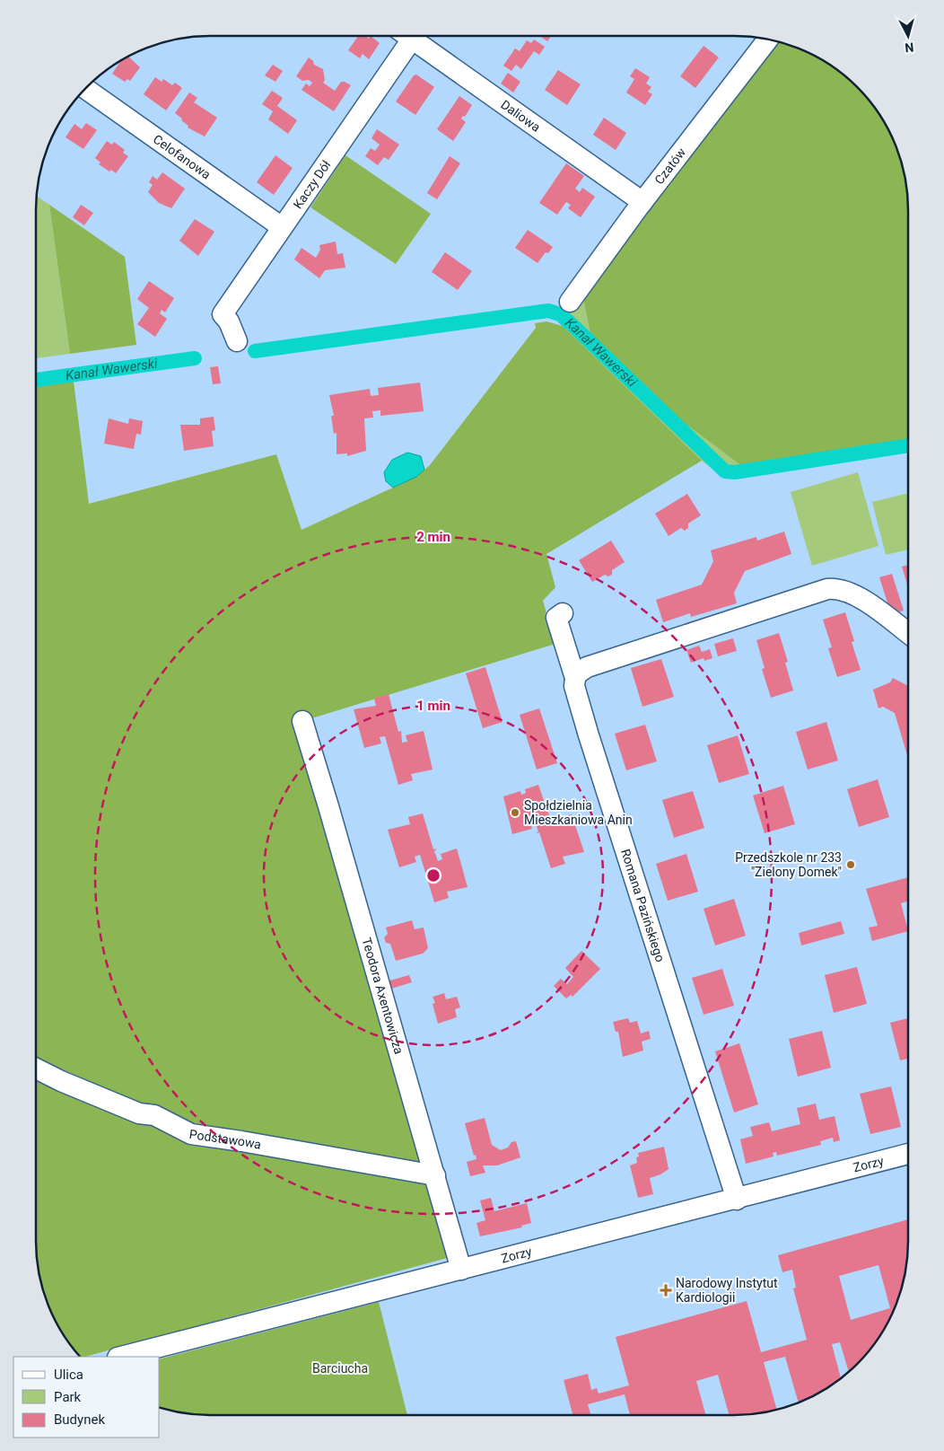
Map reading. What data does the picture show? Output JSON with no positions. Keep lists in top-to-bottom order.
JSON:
{
  "streets": {
    "street": [
      "Daliowa",
      "Celofanowa",
      "Czatów",
      "Kaczy Dół",
      "Romana Pazińskiego",
      "Teodora Axentowicza",
      "Podstawowa",
      "Zorzy"
    ]
  },
  "crossings": [
    ["Daliowa", "Czatów"],
    ["Celofanowa", "Kaczy Dół"],
    ["Romana Pazińskiego", "Zorzy"],
    ["Teodora Axentowicza", "Podstawowa"],
    ["Teodora Axentowicza", "Zorzy"]
  ],
  "water": ["Kanał Wawerski"],
  "parks": ["Barciucha"],
  "places": {
    "other": ["Społdzielnia Mieszkaniowa Anin", "Przedszkole nr 233 \"Zielony Domek\""],
    "health": ["Narodowy Instytut Kardiologii"]
  },
  "legend": ["Ulica", "Park", "Budynek"],
  "north": "bottom",
  "rings": ["2 min", "1 min"]
}
